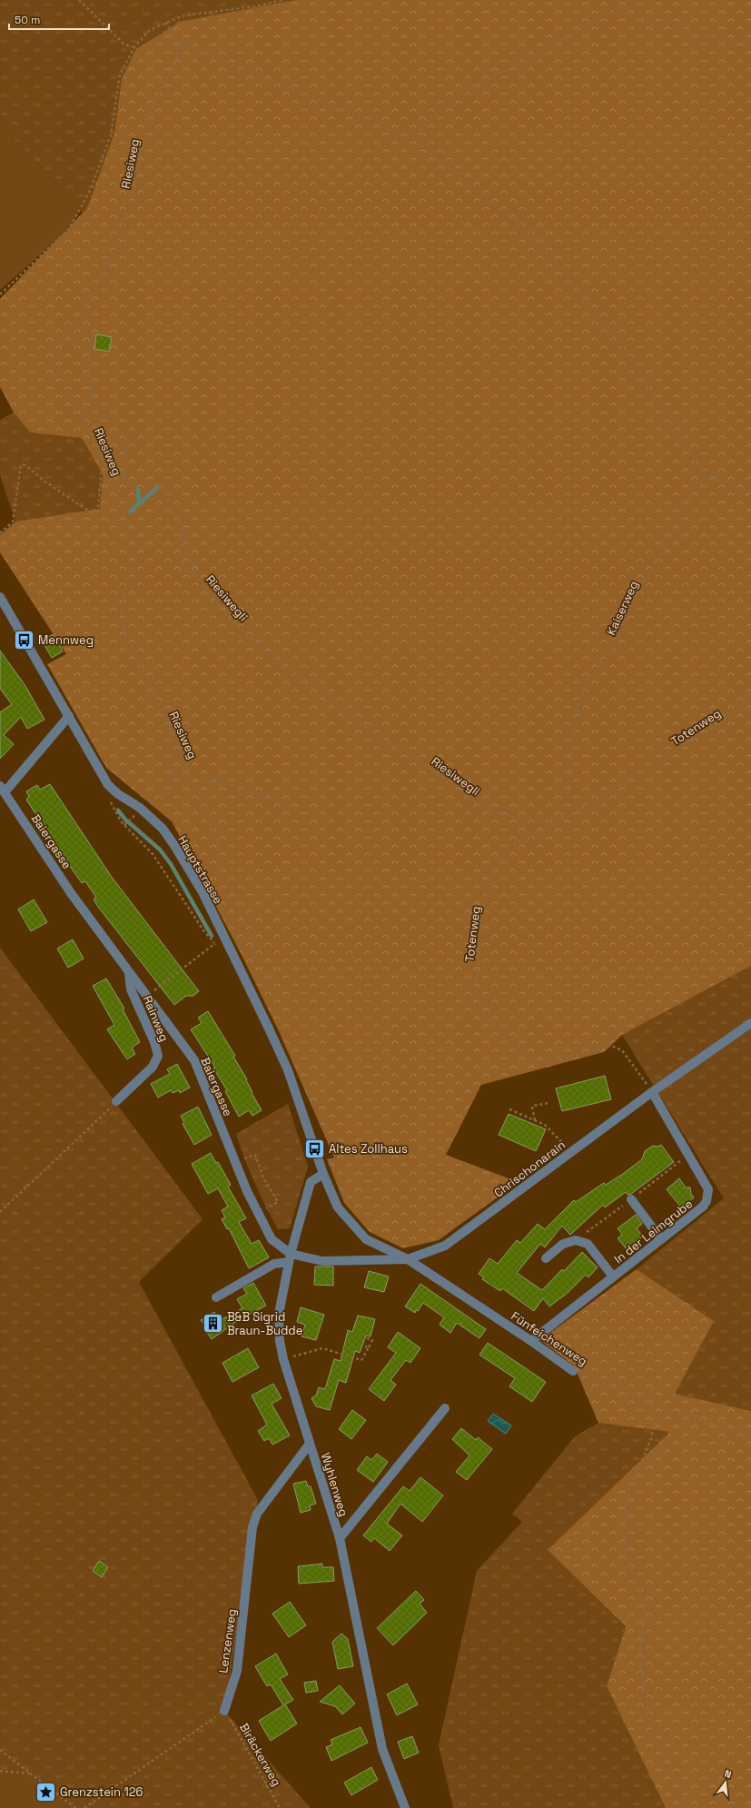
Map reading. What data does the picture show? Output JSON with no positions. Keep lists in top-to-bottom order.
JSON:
{
  "streets": {
    "street": [
      "Baiergasse",
      "Hauptstrasse",
      "Rainweg",
      "Chrischonarain",
      "In der Leimgrube",
      "Fünfeichenweg",
      "Wyhlenweg",
      "Lenzenweg"
    ],
    "path": [
      "Riesiweg",
      "Riesiwegli",
      "Kaiserweg",
      "Totenweg",
      "Biräckerweg"
    ]
  },
  "crossings": [
    ["Riesiweg", "Riesiwegli"],
    ["Riesiweg", "Hauptstrasse"],
    ["Riesiwegli", "Kaiserweg"],
    ["Riesiwegli", "Totenweg"],
    ["Kaiserweg", "Totenweg"],
    ["Totenweg", "Chrischonarain"],
    ["Totenweg", "In der Leimgrube"],
    ["Baiergasse", "Hauptstrasse"],
    ["Baiergasse", "Rainweg"],
    ["Baiergasse", "Chrischonarain"],
    ["Baiergasse", "Fünfeichenweg"],
    ["Baiergasse", "Wyhlenweg"],
    ["Hauptstrasse", "Chrischonarain"],
    ["Hauptstrasse", "Fünfeichenweg"],
    ["Hauptstrasse", "Wyhlenweg"],
    ["Chrischonarain", "In der Leimgrube"],
    ["Chrischonarain", "Fünfeichenweg"],
    ["In der Leimgrube", "Fünfeichenweg"],
    ["Wyhlenweg", "Lenzenweg"],
    ["Lenzenweg", "Biräckerweg"]
  ],
  "places": {
    "bus stop": ["Mennweg", "Altes Zollhaus"],
    "building": ["B&B Sigrid Braun-Budde"],
    "place": ["Grenzstein 126"]
  },
  "scale_bar": "50 m",
  "north": "top"
}
